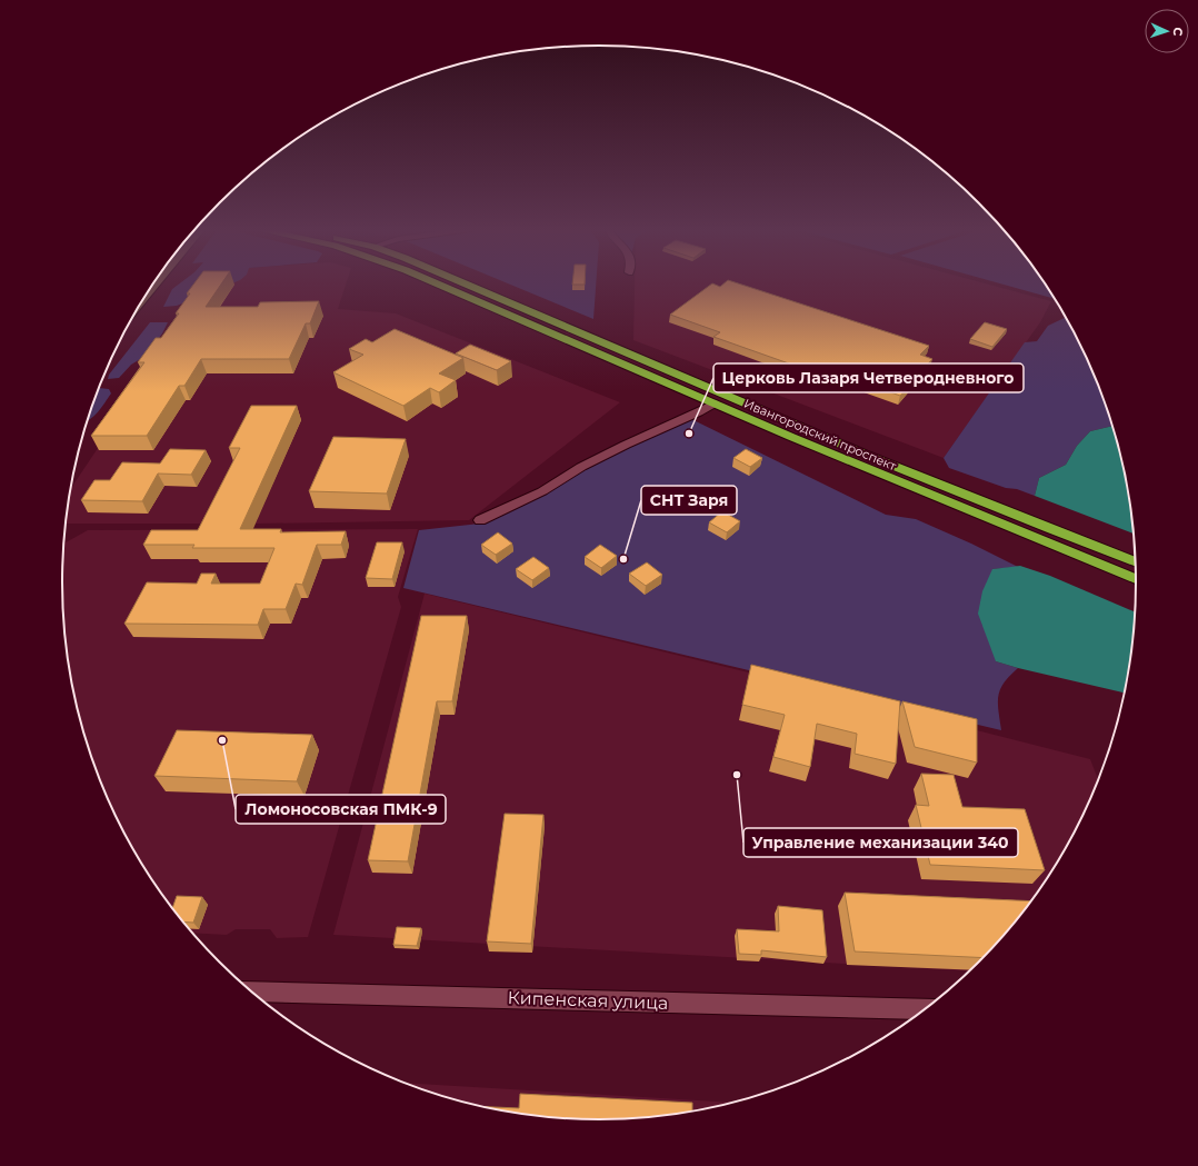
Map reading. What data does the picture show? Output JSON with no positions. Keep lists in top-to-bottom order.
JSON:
{
  "streets": {
    "highway": ["Ивангородский проспект"],
    "street": ["Кипенская улица"]
  },
  "places": [
    "Церковь Лазаря Четверодневного",
    "СНТ Заря",
    "Ломоносовская ПМК-9",
    "Управление механизации 340"
  ],
  "north": "right"
}
